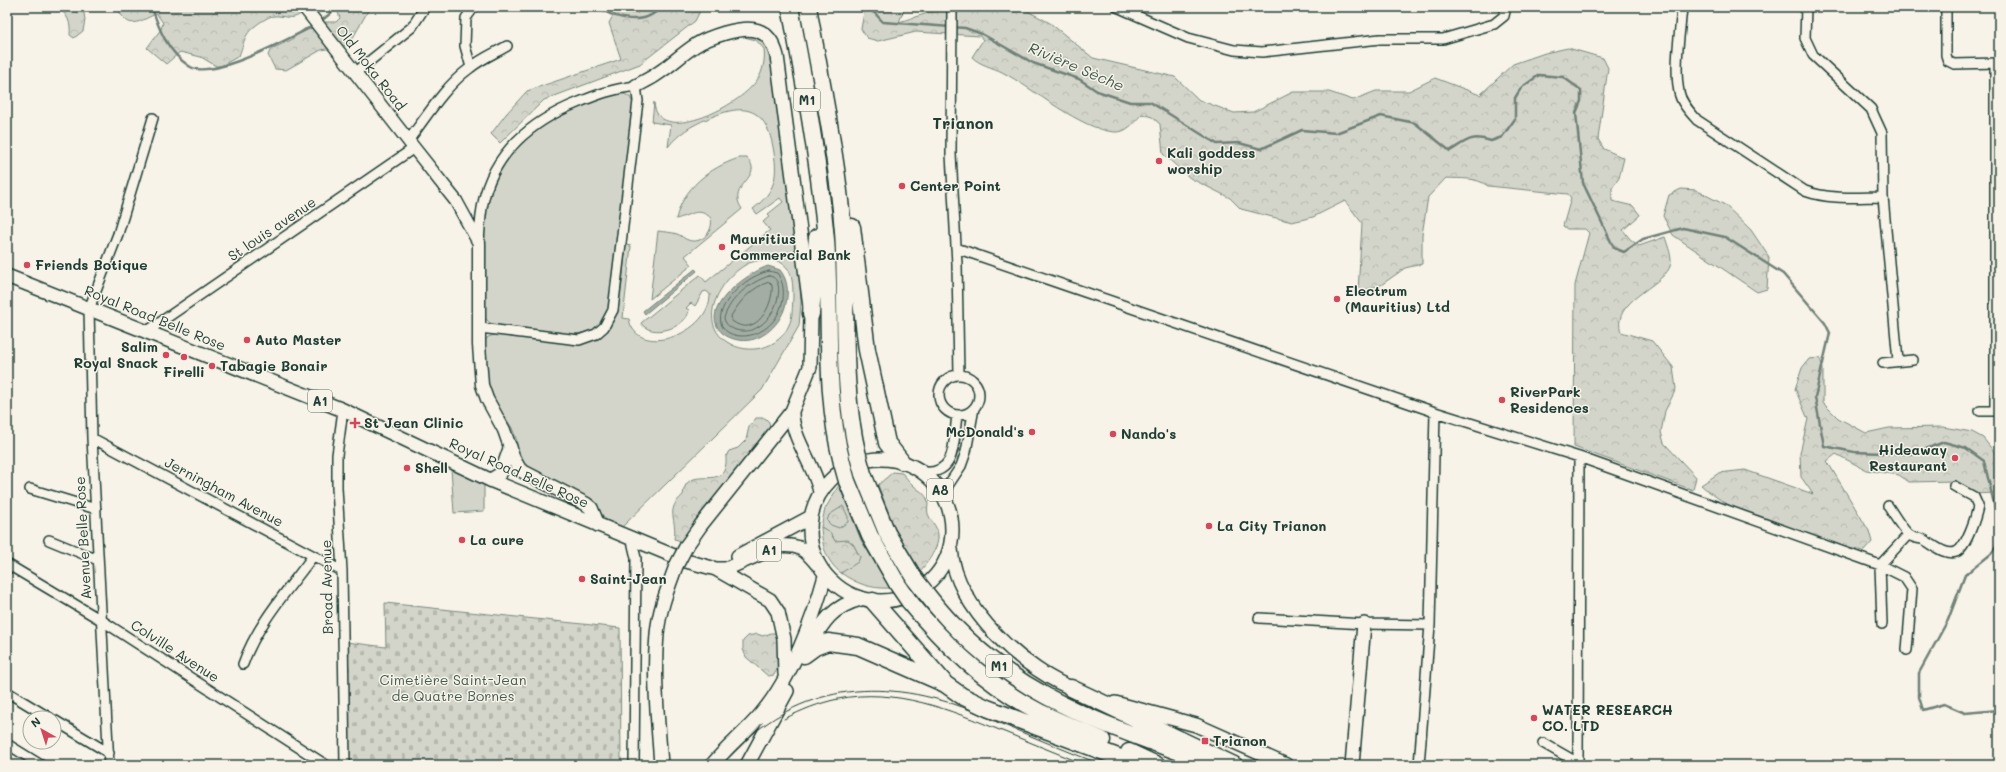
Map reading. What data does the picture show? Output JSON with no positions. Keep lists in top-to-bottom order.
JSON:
{
  "streets": {
    "highway": ["M1"],
    "main road": ["Royal Road Belle Rose", "A1", "A8"],
    "street": [
      "Old Moka Road",
      "St louis avenue",
      "Jerningham Avenue",
      "Avenue Belle Rose",
      "Broad Avenue",
      "Colville Avenue"
    ]
  },
  "crossings": [
    ["Old Moka Road", "St louis avenue"],
    ["St louis avenue", "Royal Road Belle Rose"],
    ["Royal Road Belle Rose", "A1"],
    ["Royal Road Belle Rose", "A8"],
    ["Royal Road Belle Rose", "Avenue Belle Rose"],
    ["Royal Road Belle Rose", "Broad Avenue"],
    ["A1", "A8"],
    ["Jerningham Avenue", "Avenue Belle Rose"],
    ["Jerningham Avenue", "Broad Avenue"],
    ["Avenue Belle Rose", "Colville Avenue"]
  ],
  "districts": ["Trianon"],
  "water": ["Rivière Sèche"],
  "parks": ["Cimetière Saint-Jean de Quatre Bornes"],
  "places": {
    "other": [
      "Kali goddess worship",
      "Center Point",
      "Mauritius Commercial Bank",
      "Friends Botique",
      "Electrum (Mauritius) Ltd",
      "Auto Master",
      "Salim Royal Snack",
      "Firelli",
      "Tabagie Bonair",
      "RiverPark Residences",
      "McDonald's",
      "Nando's",
      "Hideaway Restaurant",
      "Shell",
      "La City Trianon",
      "La cure",
      "Saint-Jean",
      "WATER RESEARCH CO. LTD"
    ],
    "health": ["St Jean Clinic"],
    "transit": ["Trianon"]
  },
  "north": "top left"
}
